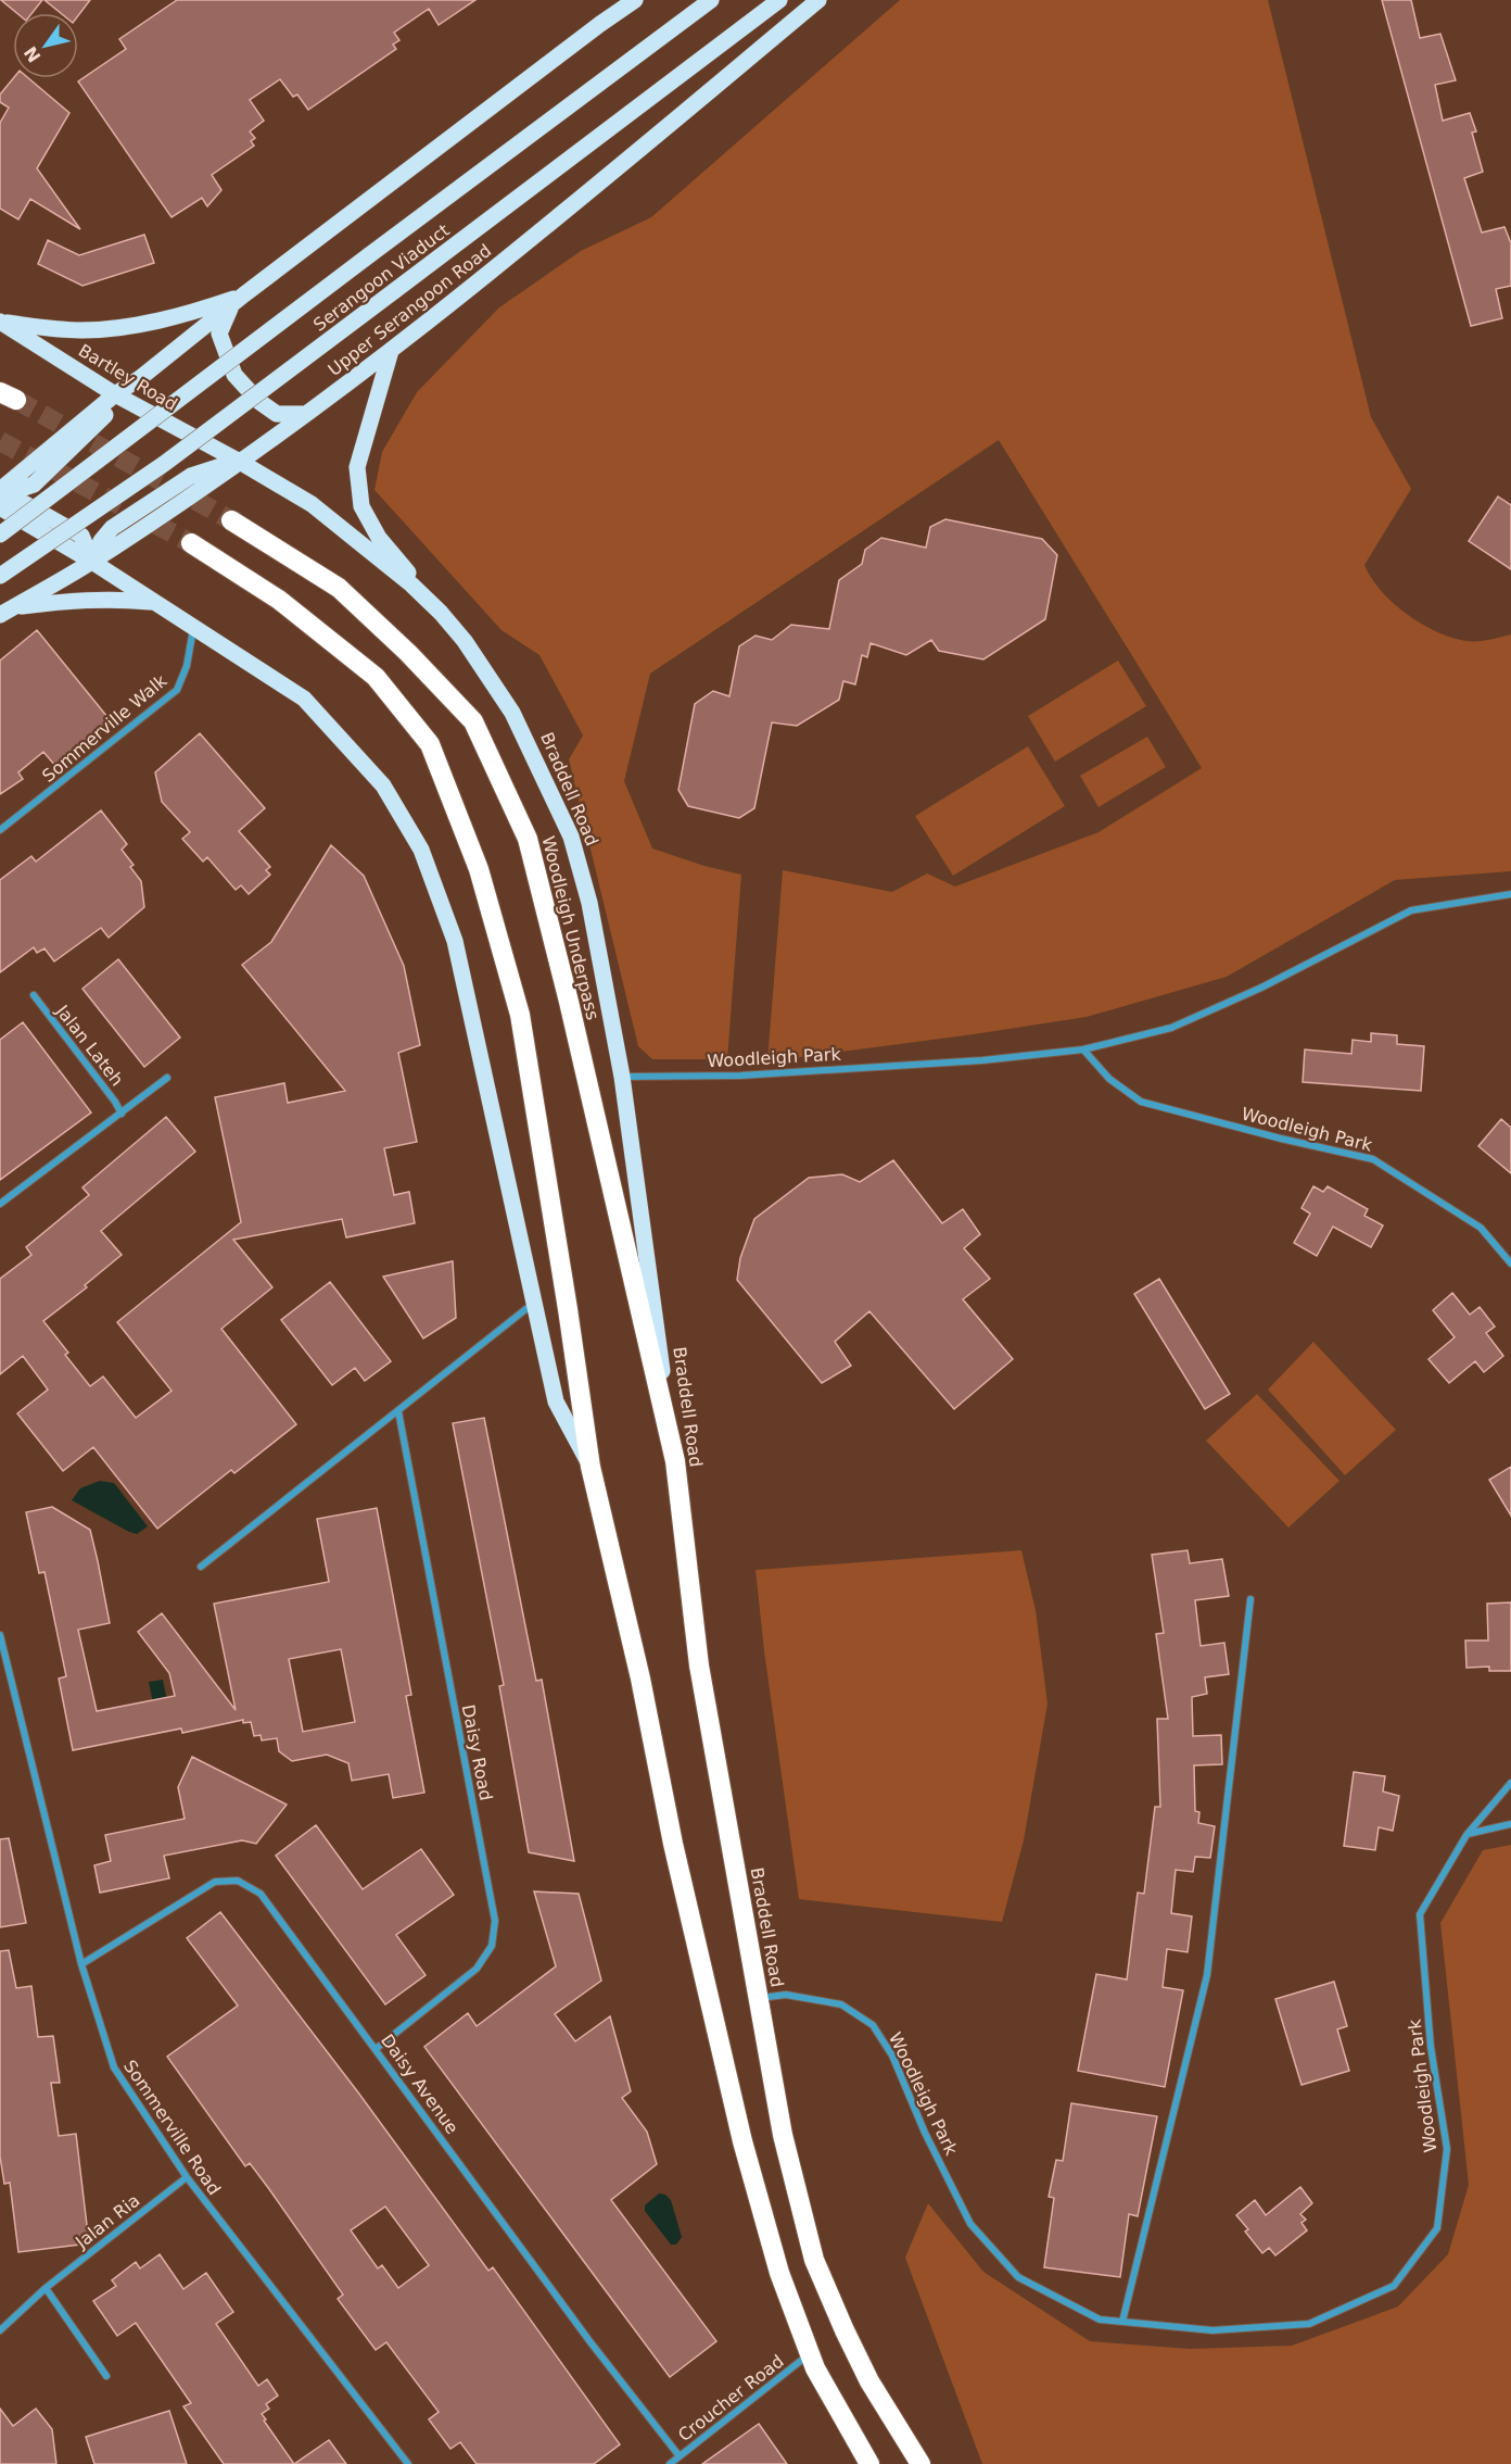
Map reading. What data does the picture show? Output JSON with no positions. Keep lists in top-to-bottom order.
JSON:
{
  "streets": {
    "highway": ["Braddell Road", "Woodleigh Underpass"],
    "main road": ["Serangoon Viaduct", "Upper Serangoon Road", "Bartley Road"],
    "street": [
      "Sommerville Walk",
      "Jalan Lateh",
      "Woodleigh Park",
      "Daisy Road",
      "Daisy Avenue",
      "Sommerville Road",
      "Jalan Ria",
      "Croucher Road"
    ]
  },
  "crossings": [
    ["Upper Serangoon Road", "Bartley Road"],
    ["Upper Serangoon Road", "Braddell Road"],
    ["Bartley Road", "Braddell Road"],
    ["Braddell Road", "Woodleigh Underpass"],
    ["Braddell Road", "Woodleigh Park"],
    ["Daisy Road", "Daisy Avenue"],
    ["Daisy Avenue", "Sommerville Road"],
    ["Daisy Avenue", "Croucher Road"],
    ["Sommerville Road", "Jalan Ria"]
  ],
  "north": "bottom left"
}
